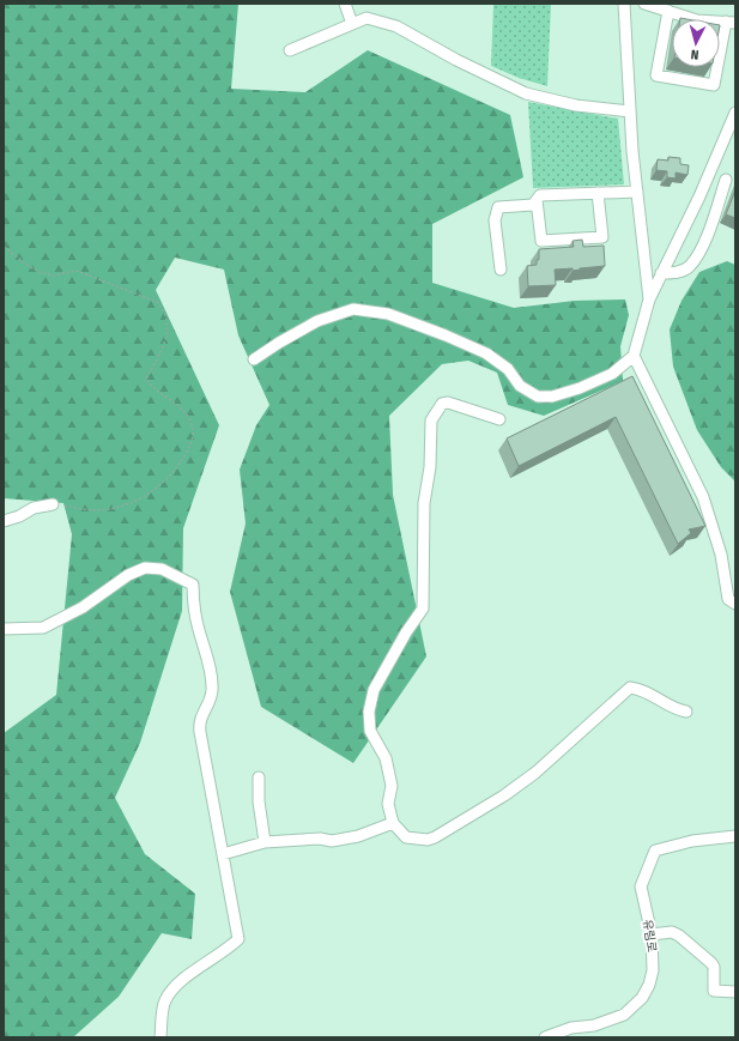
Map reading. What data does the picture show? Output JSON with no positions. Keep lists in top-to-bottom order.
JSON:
{
  "streets": {
    "street": ["유림로"]
  },
  "north": "bottom"
}
